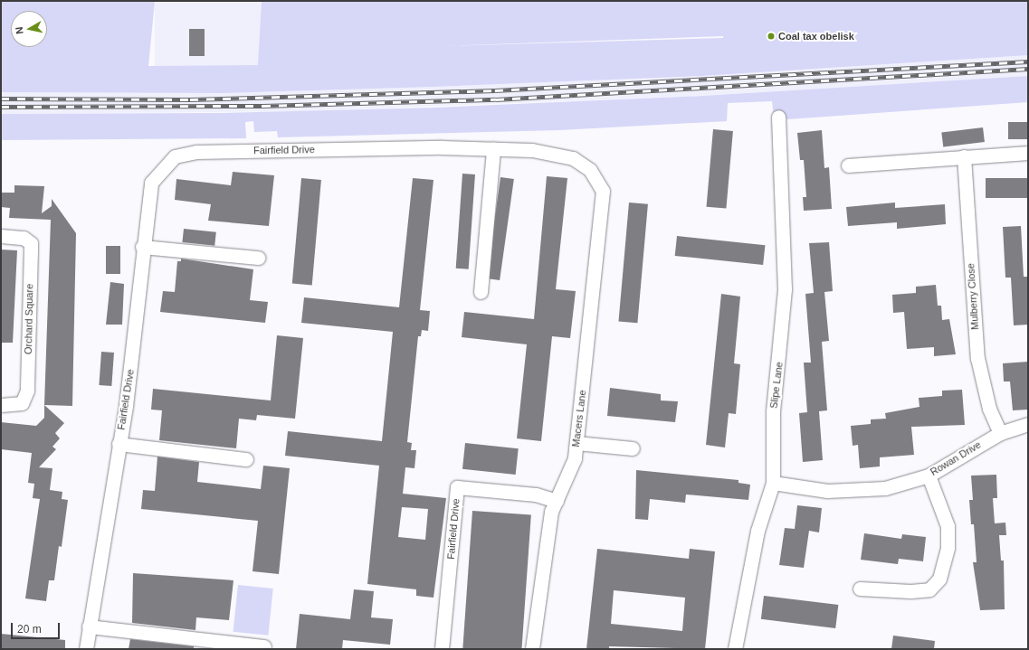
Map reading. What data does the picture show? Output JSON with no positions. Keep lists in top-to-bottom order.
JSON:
{
  "streets": {
    "street": [
      "Fairfield Drive",
      "Mulberry Close",
      "Orchard Square",
      "Slipe Lane",
      "Macers Lane",
      "Rowan Drive"
    ]
  },
  "crossings": [
    ["Fairfield Drive", "Macers Lane"],
    ["Mulberry Close", "Rowan Drive"],
    ["Slipe Lane", "Rowan Drive"]
  ],
  "places": ["Coal tax obelisk"],
  "scale_bar": "20 m",
  "north": "left"
}
